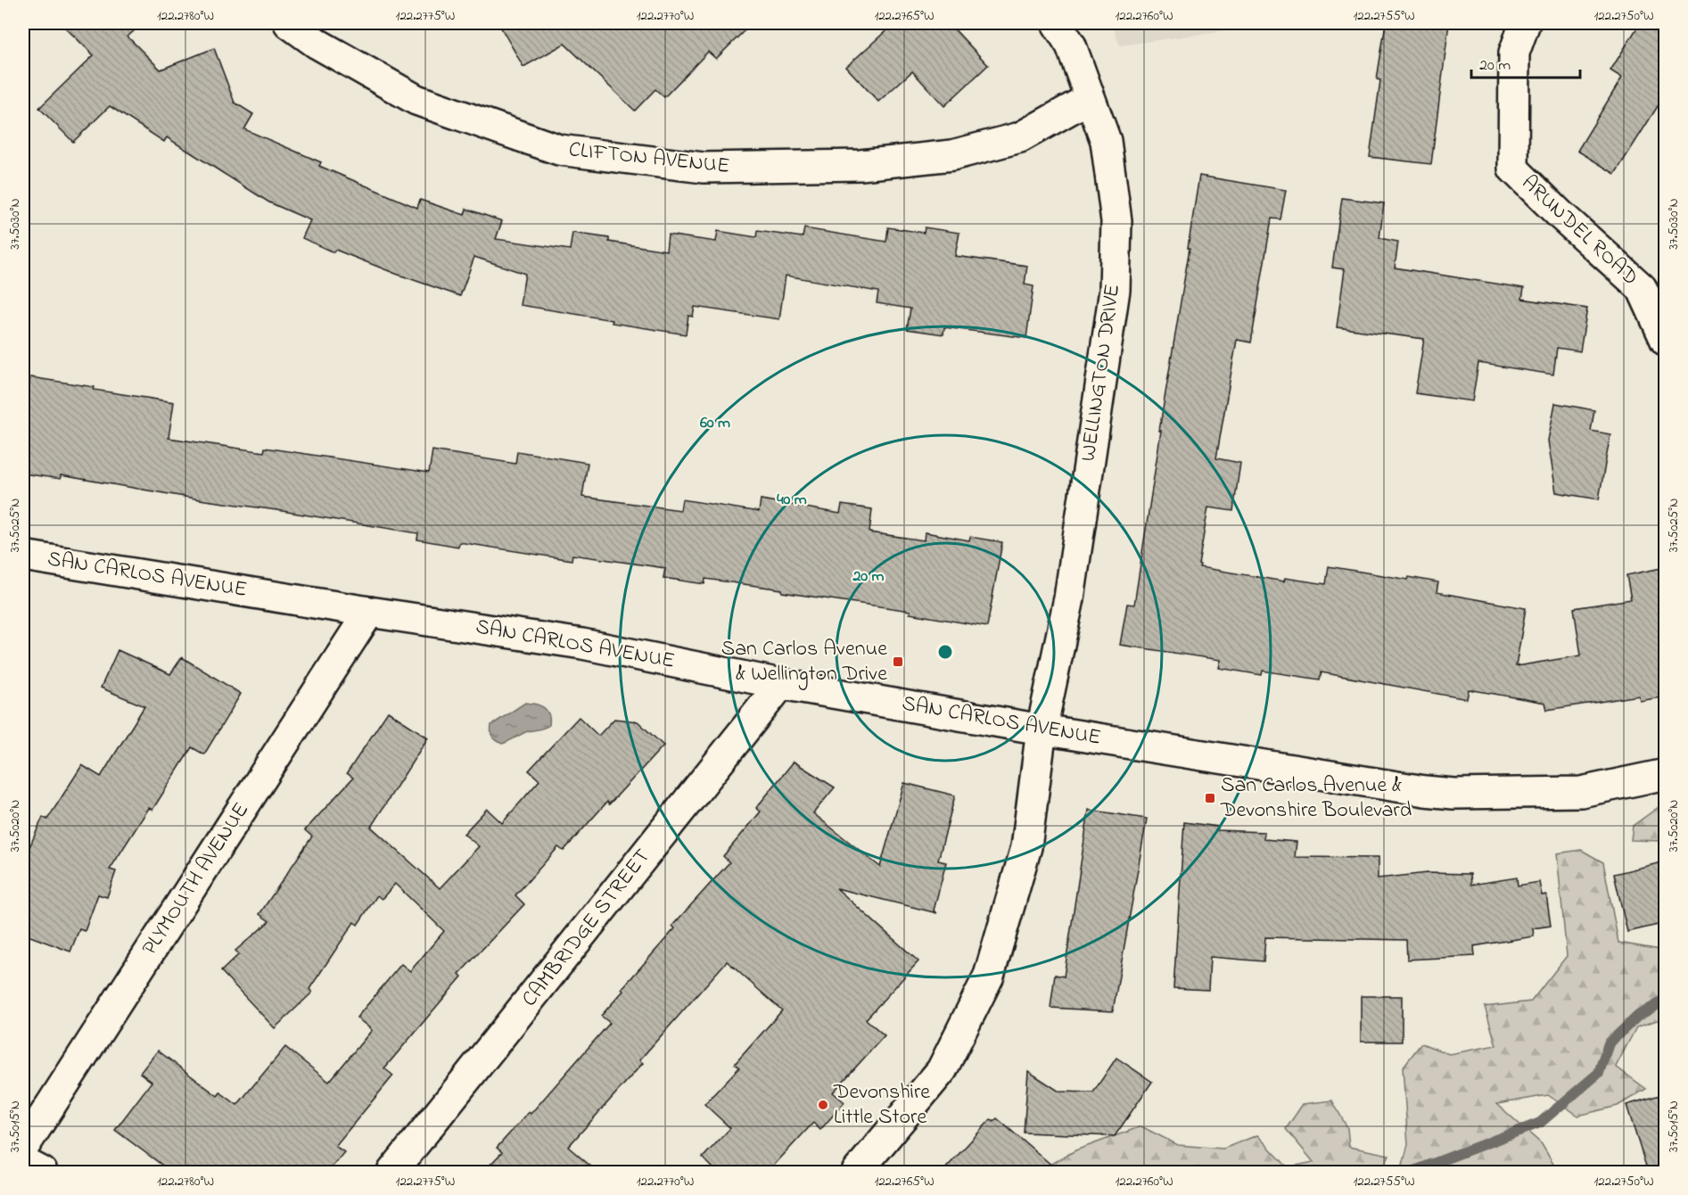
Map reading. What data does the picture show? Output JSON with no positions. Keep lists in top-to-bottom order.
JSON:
{
  "streets": {
    "street": [
      "CLIFTON AVENUE",
      "ARUNDEL ROAD",
      "WELLINGTON DRIVE",
      "SAN CARLOS AVENUE",
      "PLYMOUTH AVENUE",
      "CAMBRIDGE STREET"
    ]
  },
  "crossings": [
    ["CLIFTON AVENUE", "WELLINGTON DRIVE"],
    ["WELLINGTON DRIVE", "SAN CARLOS AVENUE"],
    ["SAN CARLOS AVENUE", "PLYMOUTH AVENUE"],
    ["SAN CARLOS AVENUE", "CAMBRIDGE STREET"]
  ],
  "places": {
    "transit": ["San Carlos Avenue & Wellington Drive", "San Carlos Avenue & Devonshire Boulevard"],
    "other": ["Devonshire Little Store"]
  },
  "scale_bar": "20 m",
  "coordinates": [
    "122.2780°W",
    "122.2775°W",
    "122.2770°W",
    "122.2765°W",
    "122.2760°W",
    "122.2755°W",
    "122.2750°W",
    "37.5030°N",
    "37.5025°N",
    "37.5020°N",
    "37.5015°N"
  ],
  "rings": ["60 m", "40 m", "20 m"]
}
